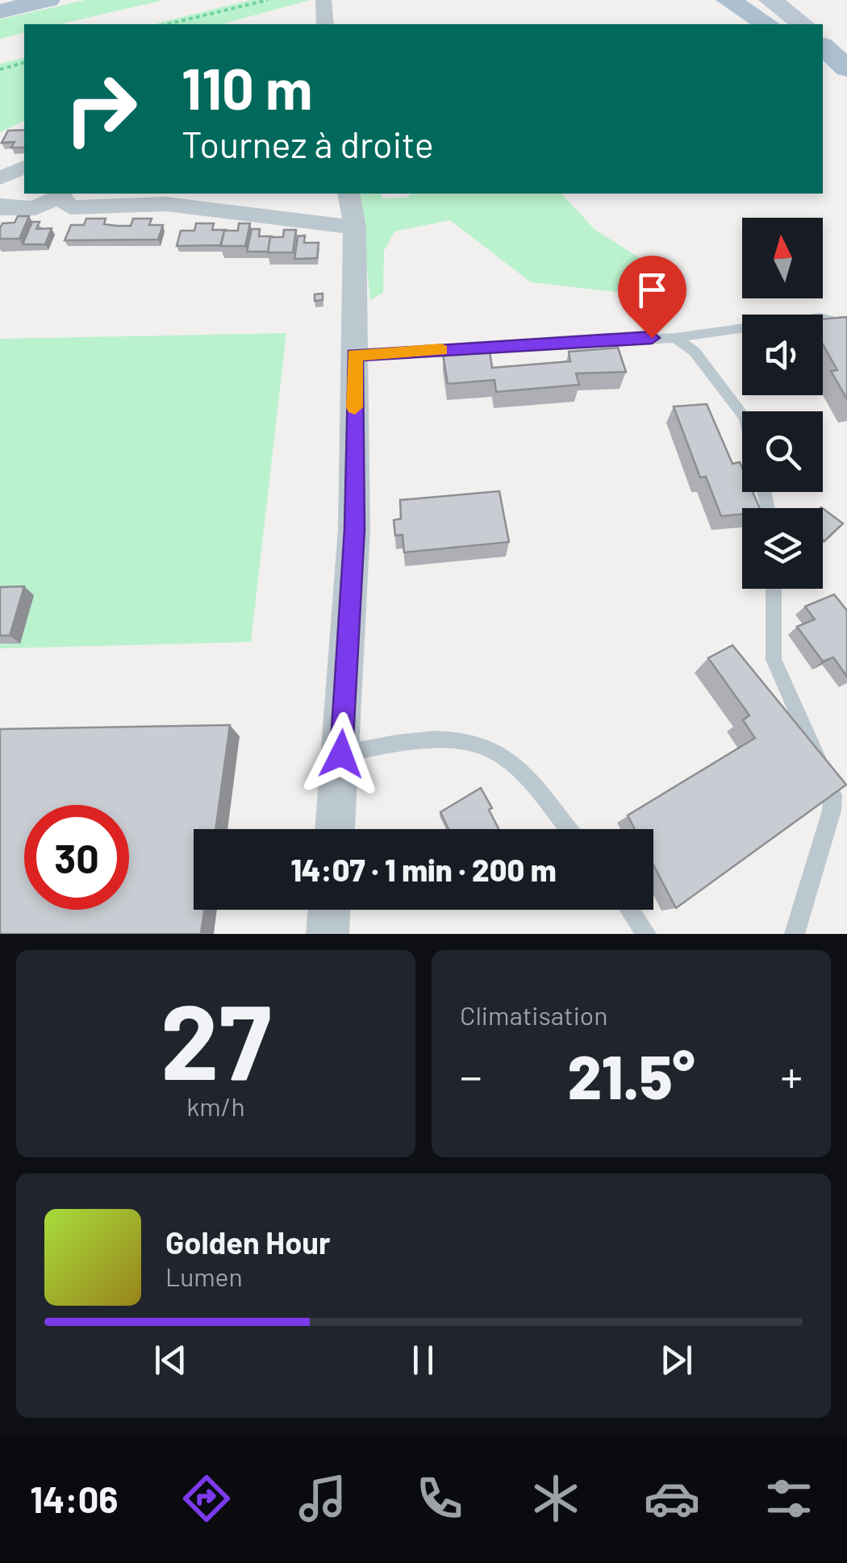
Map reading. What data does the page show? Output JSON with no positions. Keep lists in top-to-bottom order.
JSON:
{
  "north": "top",
  "page": {
    "turn": ["110 m", "Tournez à droite"],
    "limit": "30",
    "trip": "14:07 · 1 min · 200 m",
    "tile": [
      ["27", "km/h"],
      "Climatisation"
    ],
    "heat": ["−", "21.5°", "+"],
    "song": ["Golden Hour", "Lumen"],
    "tabs": "14:06"
  }
}
